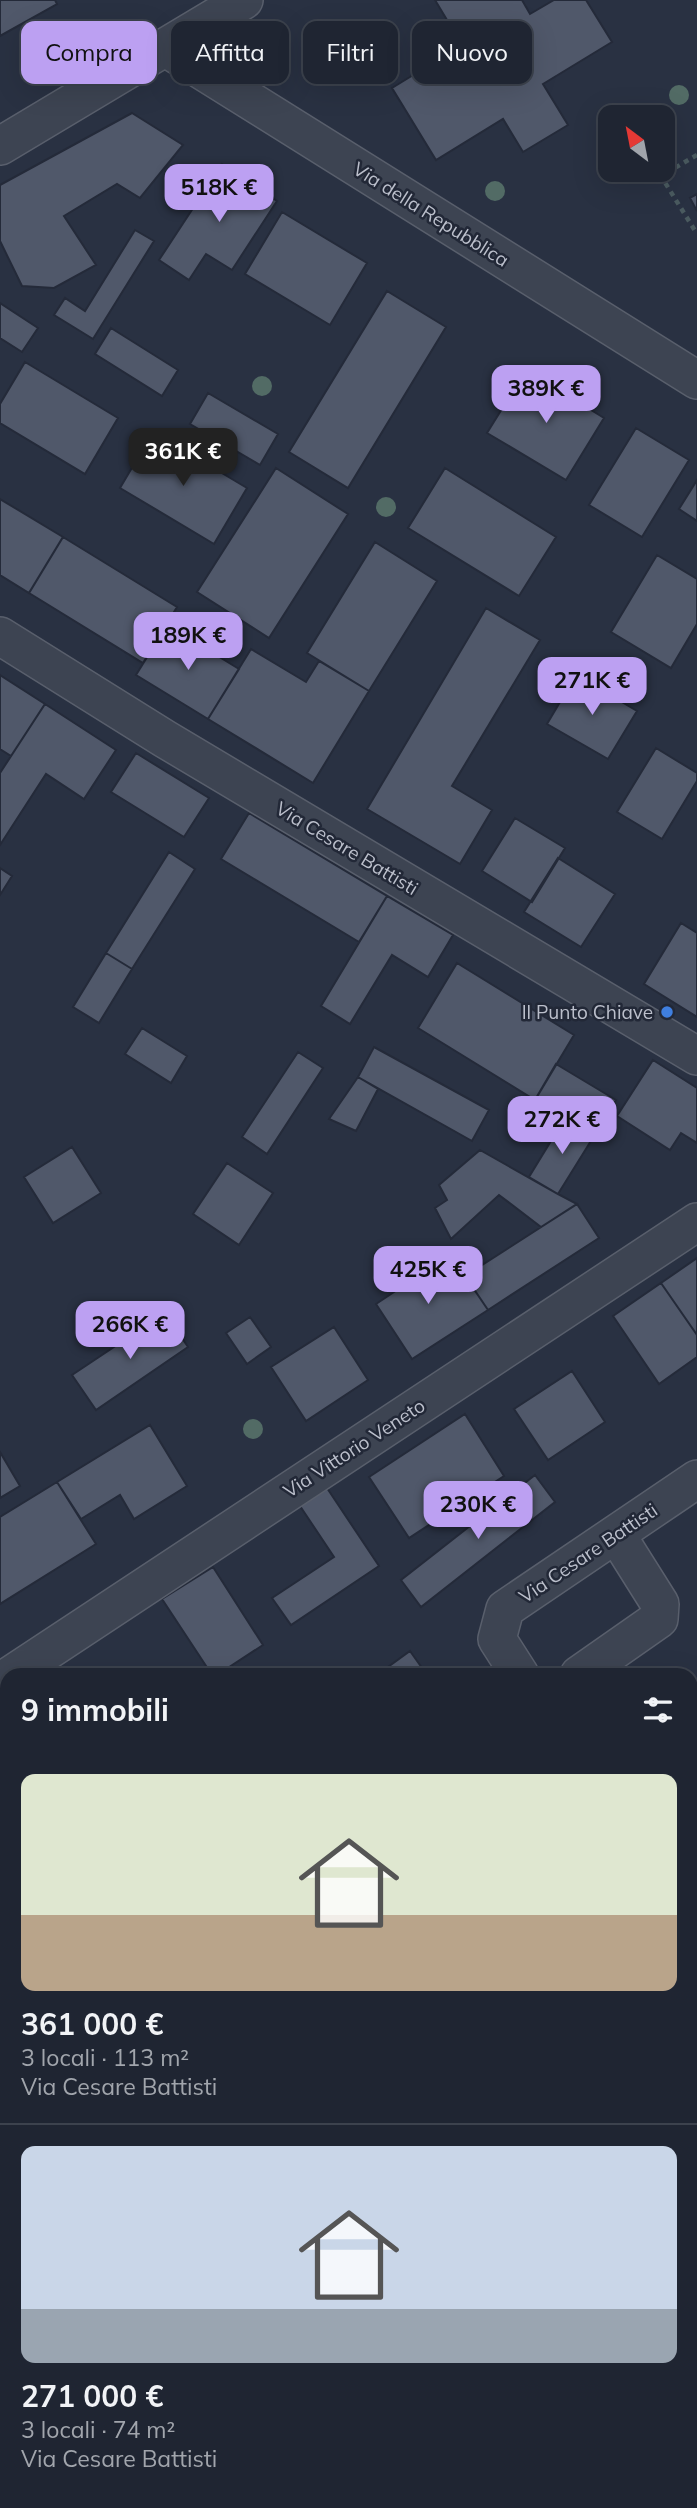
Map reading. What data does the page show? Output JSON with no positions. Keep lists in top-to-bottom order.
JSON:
{
  "streets": {
    "street": ["Via della Repubblica", "Via Cesare Battisti", "Via Vittorio Veneto"]
  },
  "places": ["Il Punto Chiave"],
  "north": "top left",
  "page": {
    "chip": [
      "Compra",
      "Affitta",
      "Filtri",
      "Nuovo"
    ],
    "price": [
      "518K €",
      "389K €",
      "361K €",
      "189K €",
      "271K €",
      "272K €",
      "425K €",
      "266K €",
      "230K €"
    ],
    "heading": "9 immobili",
    "list": [
      {
        "name": "361 000 €",
        "note": "3 locali · 113 m² · Via Cesare Battisti"
      },
      {
        "name": "271 000 €",
        "note": "3 locali · 74 m² · Via Cesare Battisti"
      }
    ]
  }
}
